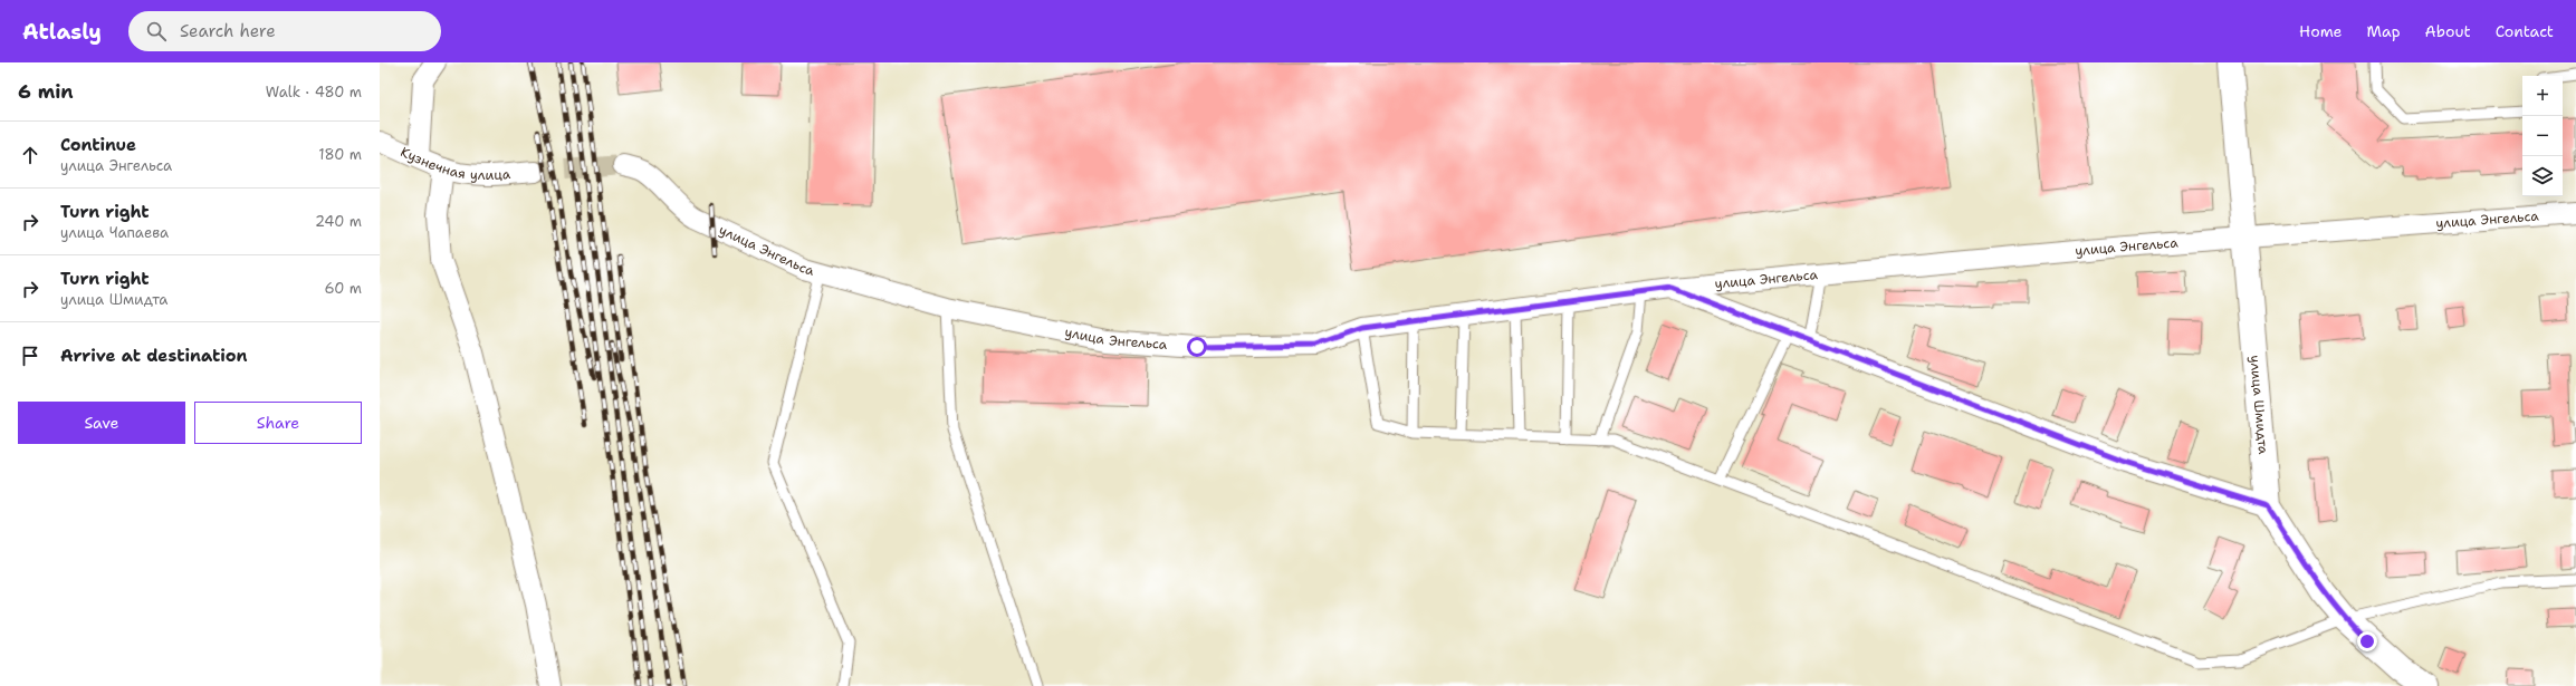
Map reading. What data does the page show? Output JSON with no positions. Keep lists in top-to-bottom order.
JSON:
{
  "streets": {
    "main road": ["улица Шмидта"],
    "street": ["Кузнечная улица", "улица Энгельса"]
  },
  "crossings": [
    ["улица Энгельса", "улица Шмидта"]
  ],
  "page": {
    "header": "Atlasly",
    "search": "Search here",
    "nav": [
      "Home",
      "Map",
      "About",
      "Contact"
    ],
    "heading": ["6 min", "Walk · 480 m"],
    "map_buttons": ["+", "−"],
    "list": [
      ["Continue", "улица Энгельса", "180 m"],
      ["Turn right", "улица Чапаева", "240 m"],
      ["Turn right", "улица Шмидта", "60 m"],
      "Arrive at destination"
    ],
    "buttons": ["Save", "Share"]
  }
}
